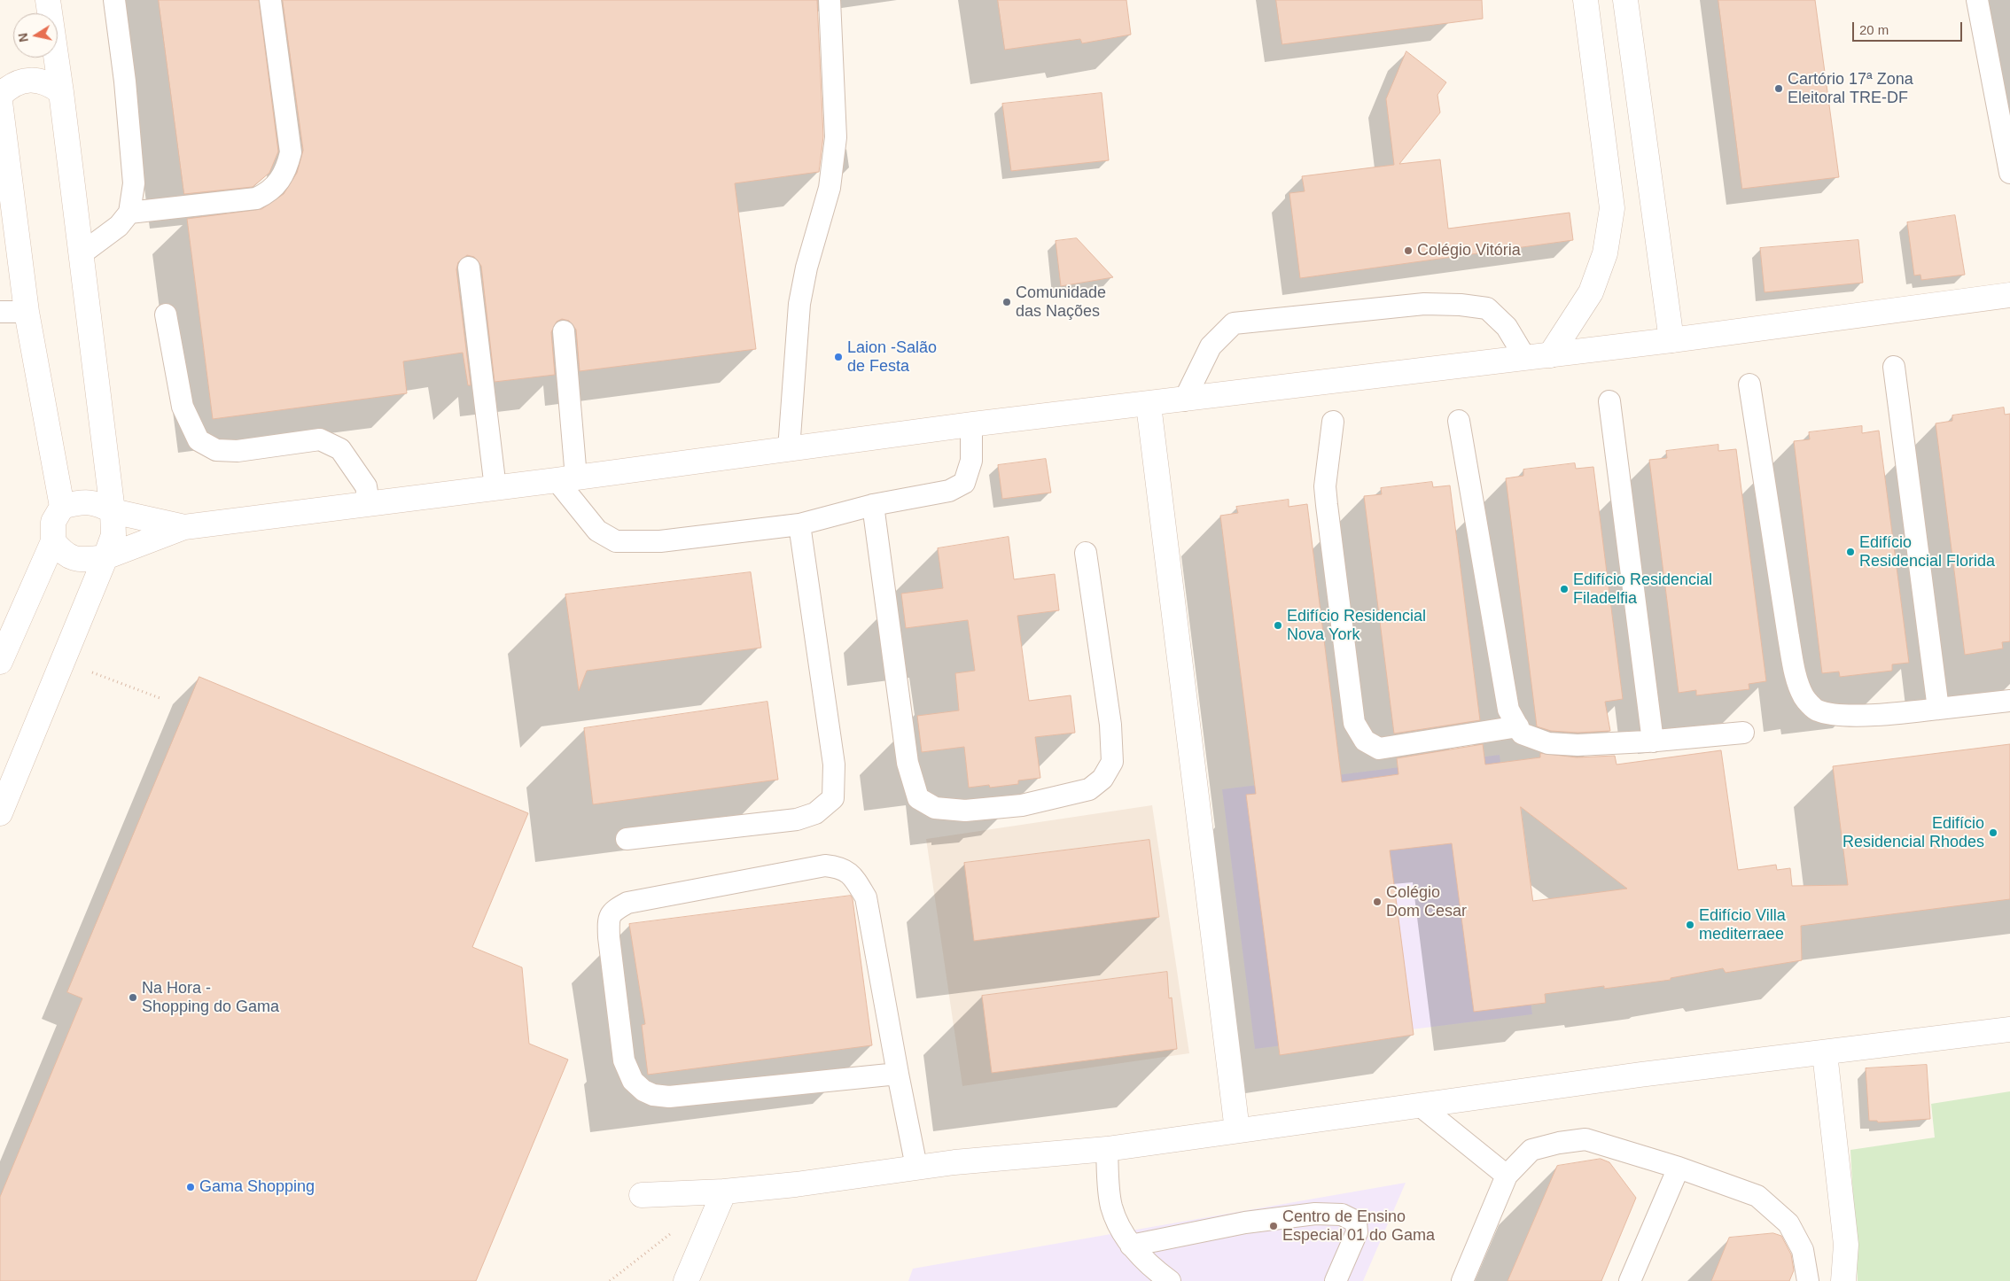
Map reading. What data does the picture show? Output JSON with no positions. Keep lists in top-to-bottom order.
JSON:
{
  "places": [
    "Cartório 17ª Zona Eleitoral TRE-DF",
    "Colégio Vitória",
    "Comunidade das Nações",
    "Laion -Salão de Festa",
    "Edifício Residencial Florida",
    "Edifício Residencial Filadelfia",
    "Edifício Residencial Nova York",
    "Edifício Residencial Rhodes",
    "Colégio Dom Cesar",
    "Edifício Villa mediterraee",
    "Na Hora - Shopping do Gama",
    "Gama Shopping",
    "Centro de Ensino Especial 01 do Gama"
  ],
  "scale_bar": "20 m",
  "north": "left"
}
